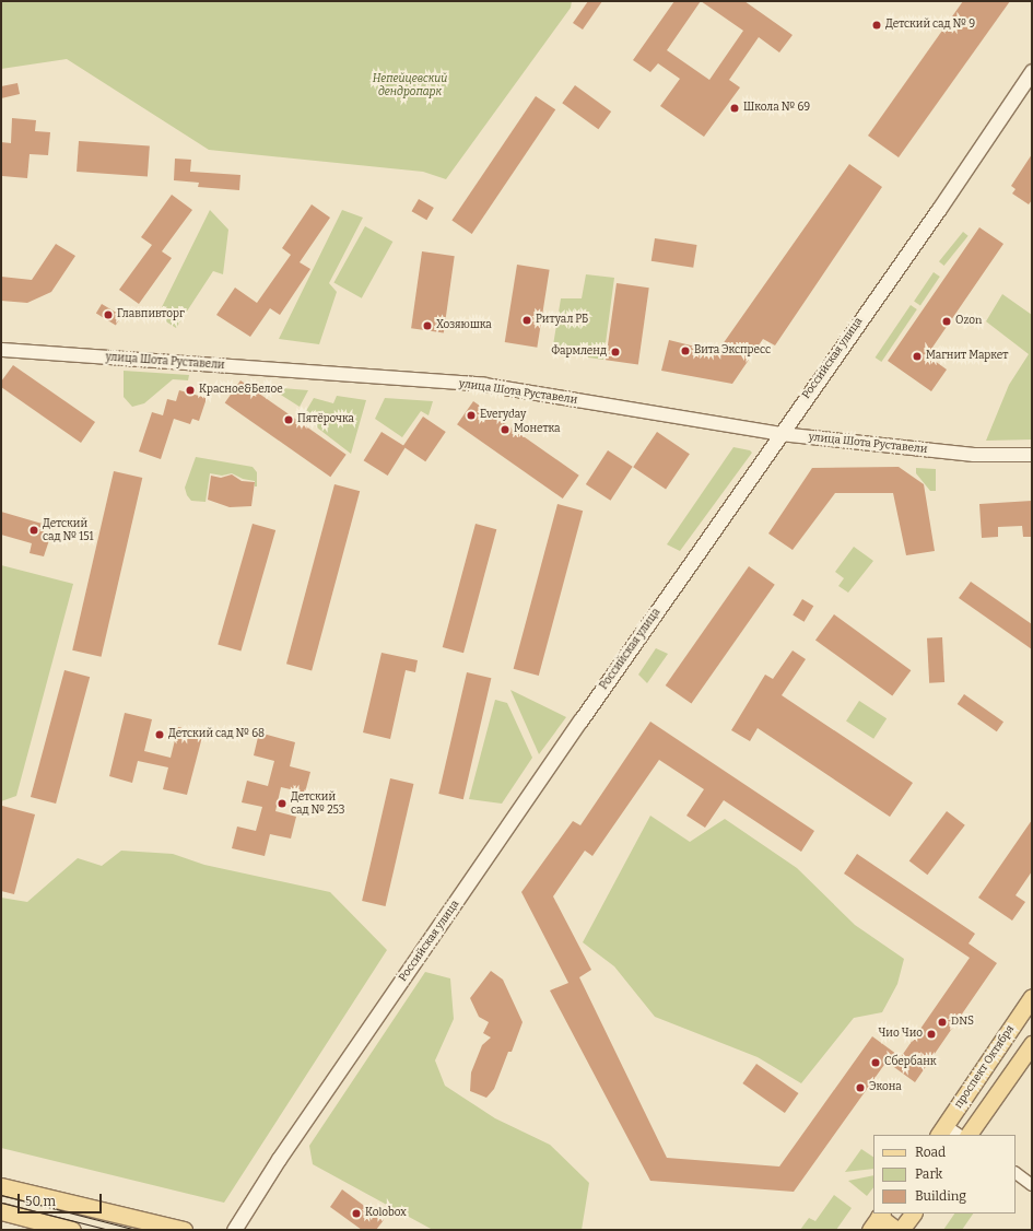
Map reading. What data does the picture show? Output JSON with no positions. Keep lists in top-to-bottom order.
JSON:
{
  "streets": {
    "main road": ["Российская улица", "проспект Октября"],
    "street": ["улица Шота Руставели"]
  },
  "crossings": [
    ["Российская улица", "улица Шота Руставели"]
  ],
  "parks": ["Непейцевский дендропарк"],
  "places": [
    "Детский сад № 9",
    "Школа № 69",
    "Главпивторг",
    "Ритуал РБ",
    "Ozon",
    "Хозяюшка",
    "Вита Экспресс",
    "Фармленд",
    "Магнит Маркет",
    "Красное&Белое",
    "Everyday",
    "Пятёрочка",
    "Монетка",
    "Детский сад № 151",
    "Детский сад № 68",
    "Детский сад № 253",
    "DNS",
    "Чио Чио",
    "Сбербанк",
    "Экона",
    "Kolobox"
  ],
  "legend": ["Road", "Park", "Building"],
  "scale_bar": "50 m"
}
